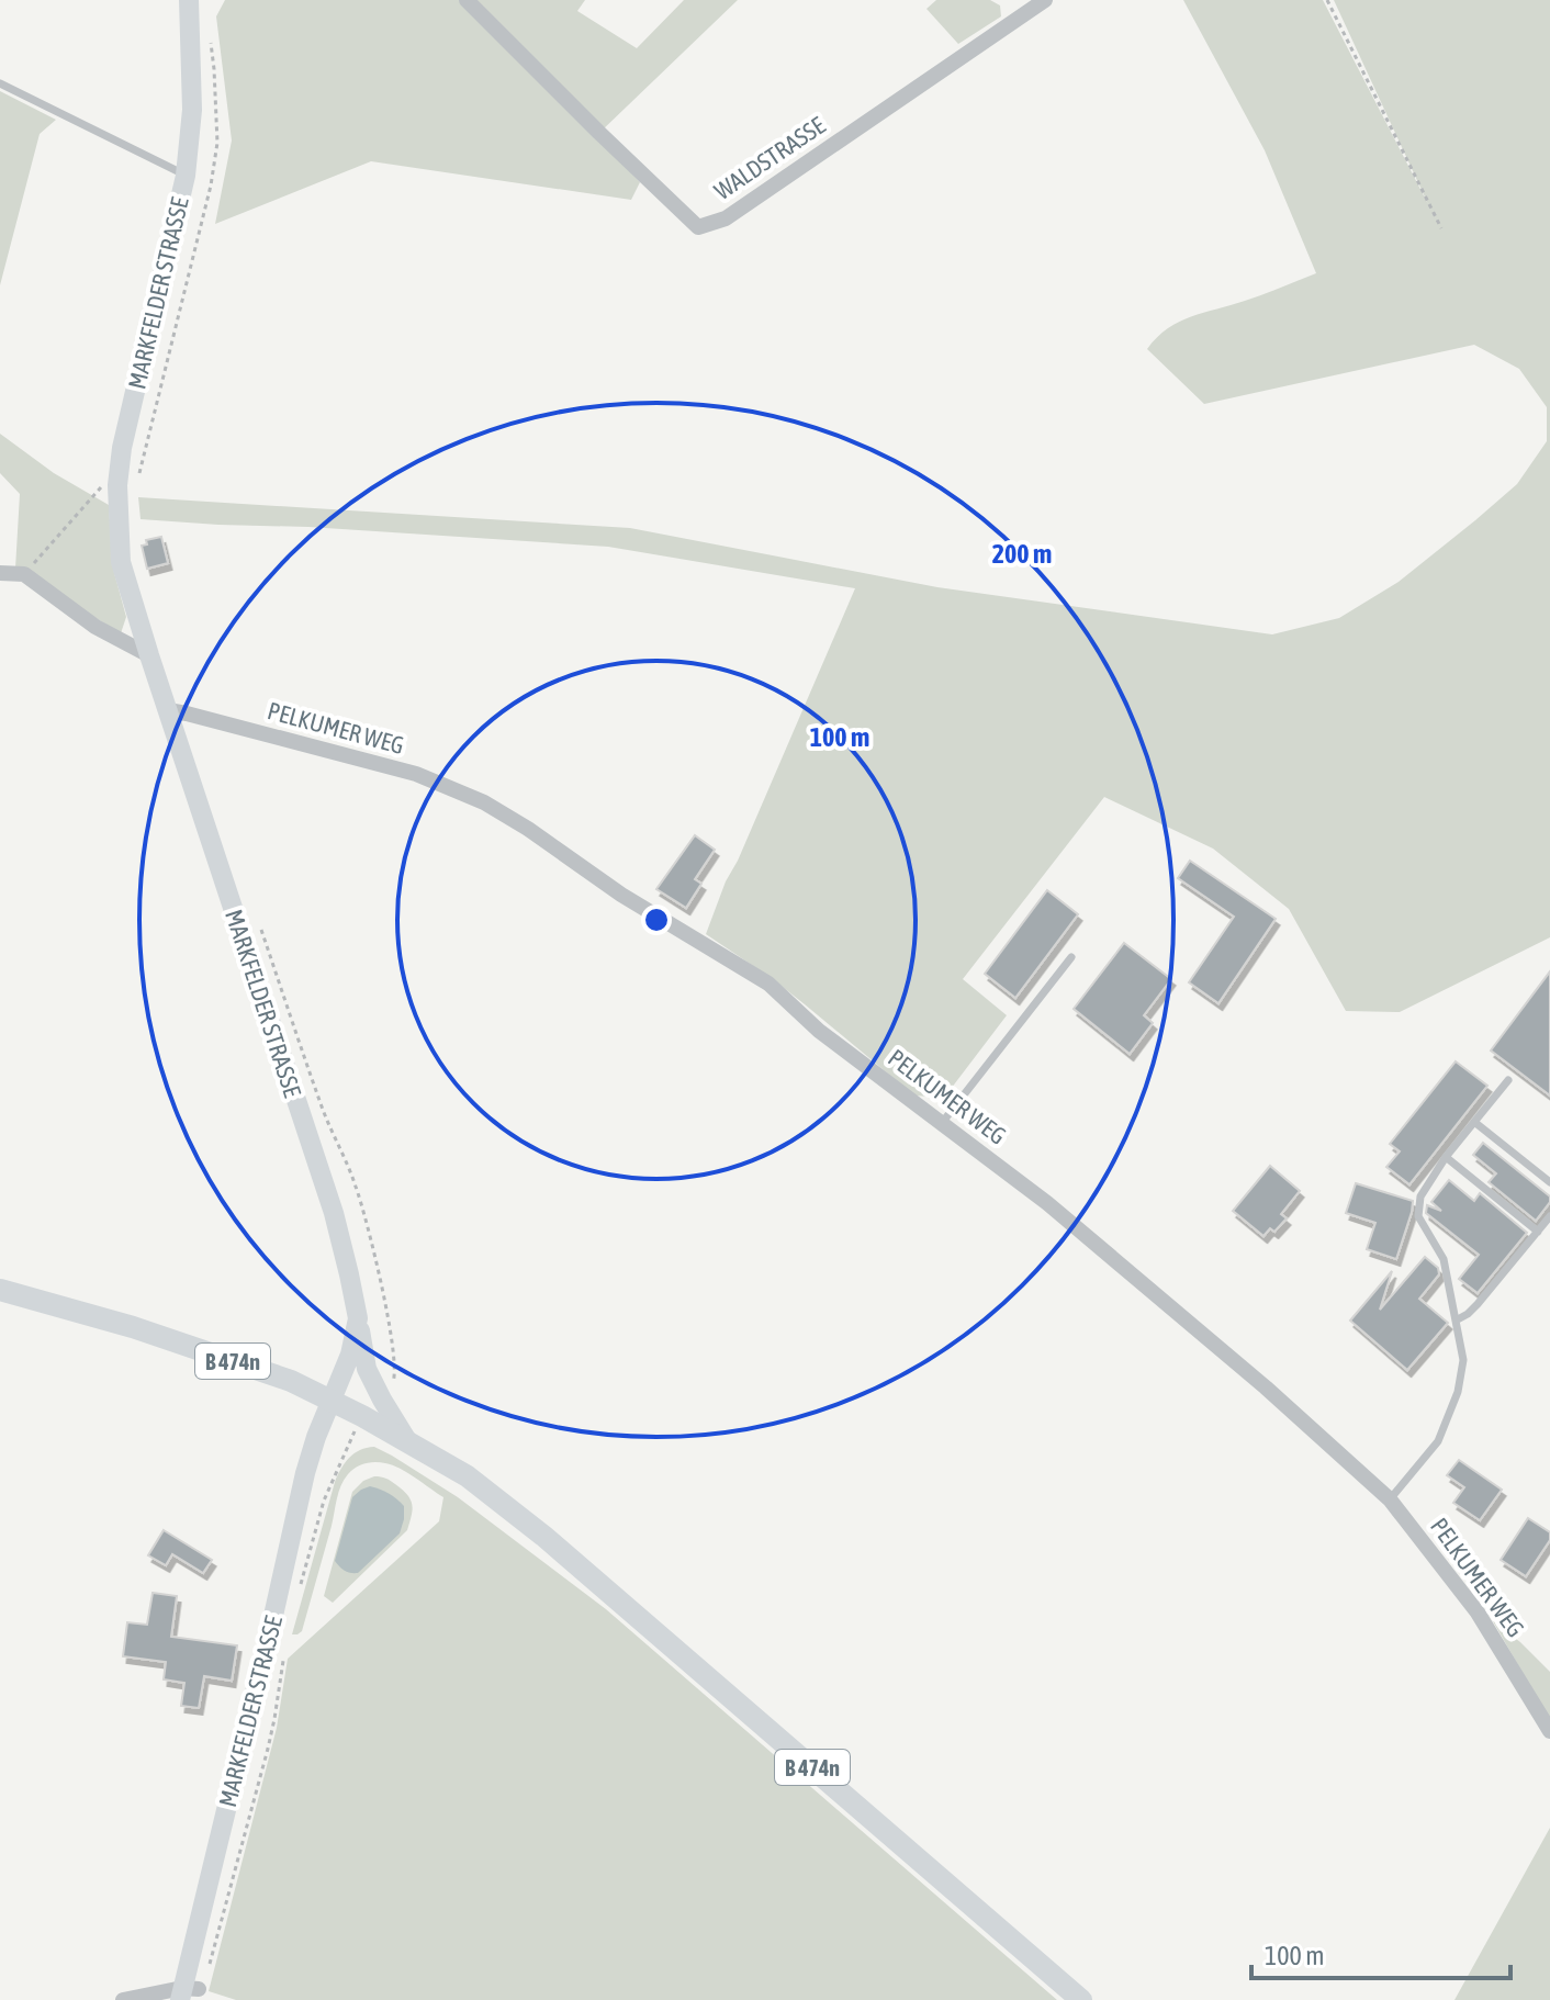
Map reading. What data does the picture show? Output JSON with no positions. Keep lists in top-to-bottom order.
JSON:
{
  "streets": {
    "main road": ["B 474n"],
    "street": ["WALDSTRASSE", "MARKFELDER STRASSE", "PELKUMER WEG"]
  },
  "crossings": [
    ["MARKFELDER STRASSE", "PELKUMER WEG"],
    ["MARKFELDER STRASSE", "B 474n"]
  ],
  "scale_bar": "100 m",
  "rings": ["200 m", "100 m"]
}
